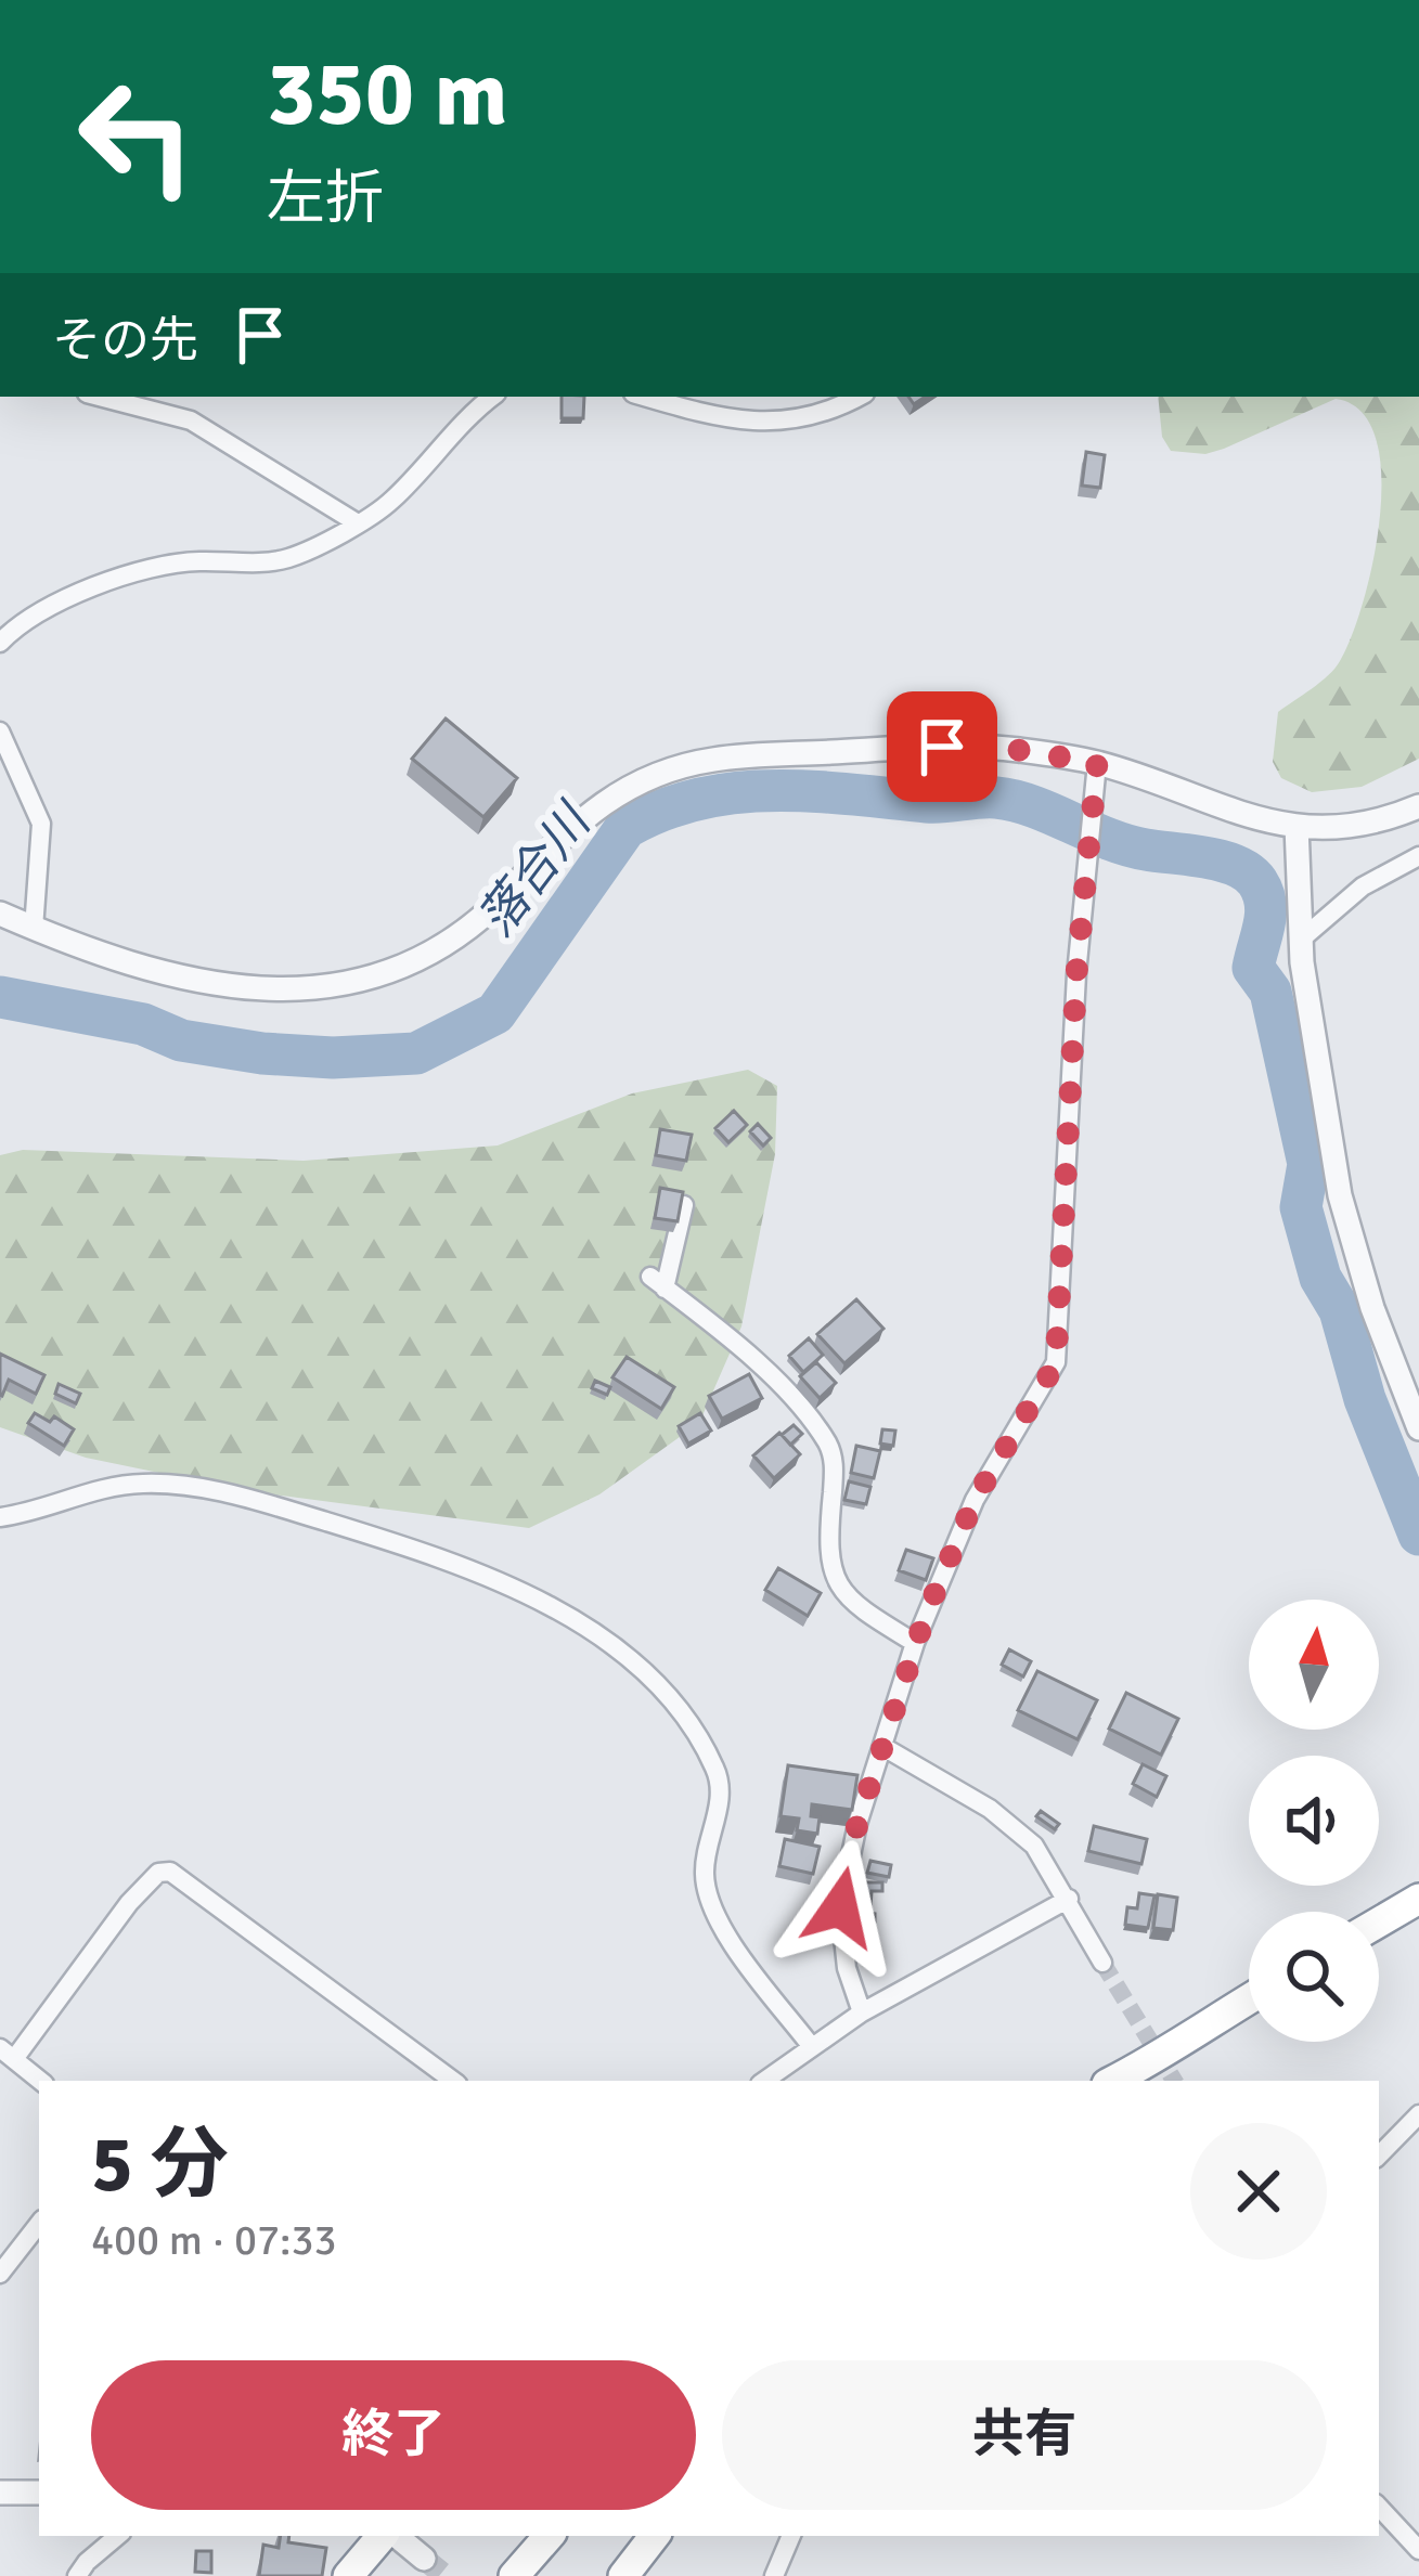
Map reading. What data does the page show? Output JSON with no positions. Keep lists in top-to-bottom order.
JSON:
{
  "water": ["落合川"],
  "north": "top",
  "page": {
    "turn": ["350 m", "左折"],
    "then": "その先",
    "heading": ["5 分", "400 m · 07:33"],
    "buttons": ["終了", "共有"]
  }
}
